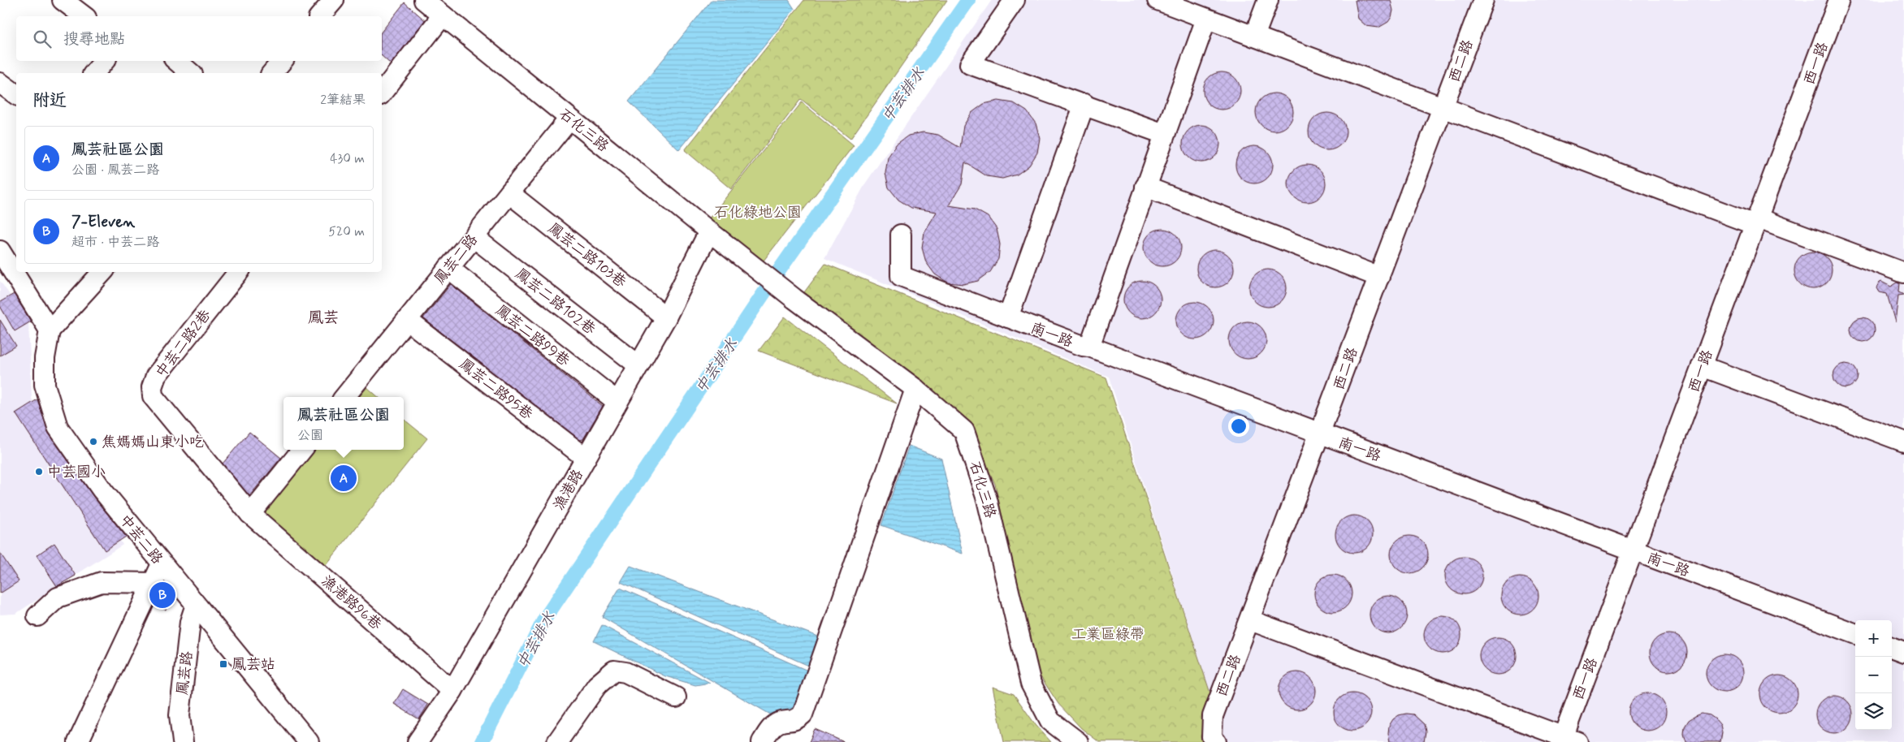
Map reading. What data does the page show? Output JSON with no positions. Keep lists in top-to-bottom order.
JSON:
{
  "streets": {
    "street": [
      "西二路",
      "西一路",
      "石化三路",
      "鳳芸二路103巷",
      "鳳芸二路",
      "鳳芸二路102巷",
      "南一路",
      "鳳芸二路99巷",
      "中芸二路2巷",
      "鳳芸二路95巷",
      "漁港路",
      "中芸二路",
      "漁港路96巷",
      "鳳芸路"
    ]
  },
  "crossings": [
    ["西二路", "南一路"],
    ["西一路", "南一路"],
    ["石化三路", "鳳芸二路"],
    ["石化三路", "漁港路"],
    ["鳳芸二路103巷", "鳳芸二路"],
    ["鳳芸二路103巷", "漁港路"],
    ["鳳芸二路", "鳳芸二路102巷"],
    ["鳳芸二路", "鳳芸二路99巷"],
    ["鳳芸二路", "鳳芸二路95巷"],
    ["鳳芸二路102巷", "漁港路"],
    ["鳳芸二路99巷", "漁港路"],
    ["中芸二路2巷", "漁港路96巷"],
    ["鳳芸二路95巷", "漁港路"],
    ["漁港路", "漁港路96巷"],
    ["中芸二路", "鳳芸路"]
  ],
  "districts": ["鳳芸"],
  "water": ["中芸排水"],
  "parks": ["石化綠地公園", "工業區綠帶"],
  "places": {
    "other": ["焦媽媽山東小吃", "中芸國小"],
    "transit": ["鳳芸站"]
  },
  "page": {
    "search": "搜尋地點",
    "heading": ["附近", "2筆結果"],
    "list": [
      {
        "mark": "A",
        "name": "鳳芸社區公園",
        "note": "公園 · 鳳芸二路",
        "value": "430 m"
      },
      {
        "mark": "B",
        "name": "7-Eleven",
        "note": "超市 · 中芸二路",
        "value": "520 m"
      }
    ],
    "popup": ["鳳芸社區公園", "公園"],
    "pins": ["A", "B"],
    "map_buttons": ["+", "−"]
  }
}
